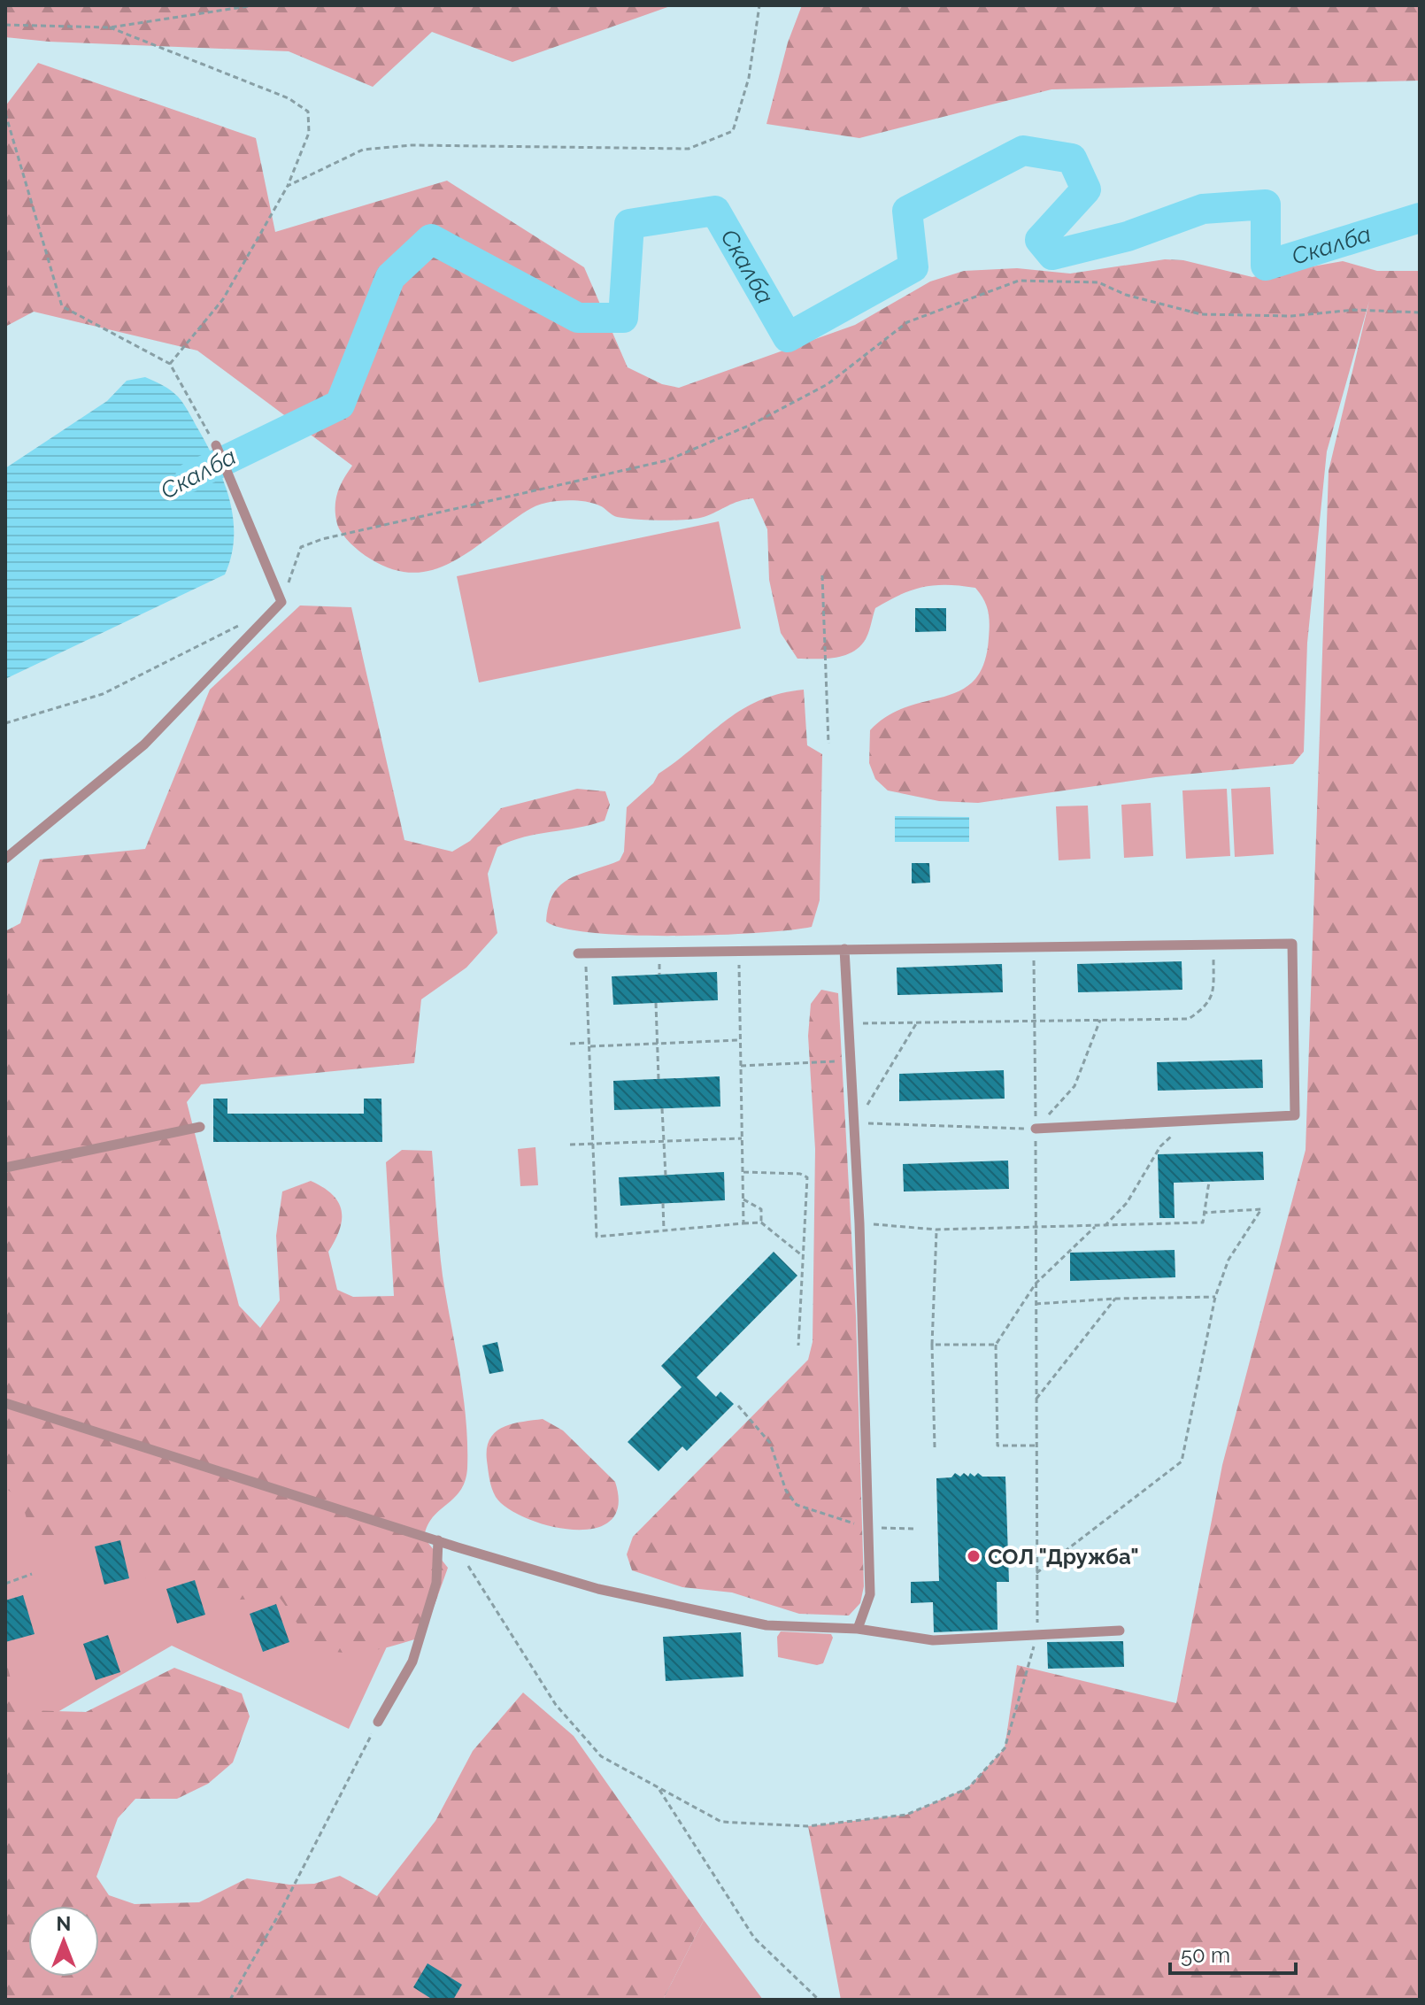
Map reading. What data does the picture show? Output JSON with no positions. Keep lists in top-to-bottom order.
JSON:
{
  "water": ["Скалба"],
  "places": ["СОЛ \"Дружба\""],
  "scale_bar": "50 m",
  "north": "top"
}
